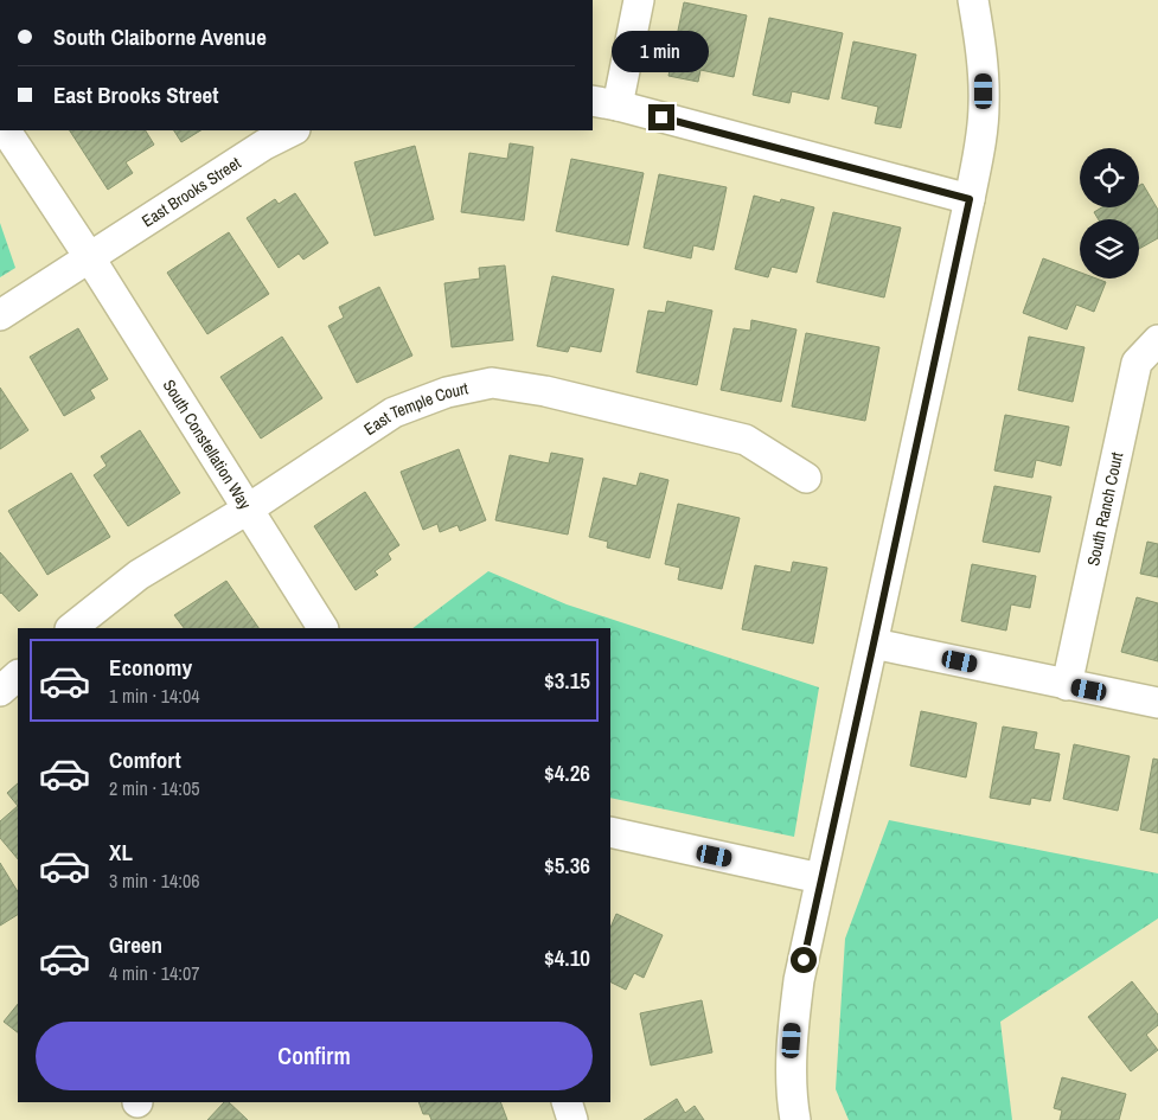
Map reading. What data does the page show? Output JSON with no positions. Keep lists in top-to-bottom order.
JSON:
{
  "streets": {
    "street": [
      "East Brooks Street",
      "East Temple Court",
      "South Constellation Way",
      "South Ranch Court"
    ]
  },
  "crossings": [
    ["East Brooks Street", "South Constellation Way"],
    ["East Temple Court", "South Constellation Way"]
  ],
  "page": {
    "banner": ["South Claiborne Avenue", "East Brooks Street"],
    "bubble": "1 min",
    "list": [
      {
        "name": "Economy",
        "note": "1 min · 14:04",
        "value": "$3.15"
      },
      {
        "name": "Comfort",
        "note": "2 min · 14:05",
        "value": "$4.26"
      },
      {
        "name": "XL",
        "note": "3 min · 14:06",
        "value": "$5.36"
      },
      {
        "name": "Green",
        "note": "4 min · 14:07",
        "value": "$4.10"
      }
    ],
    "buttons": "Confirm"
  }
}
